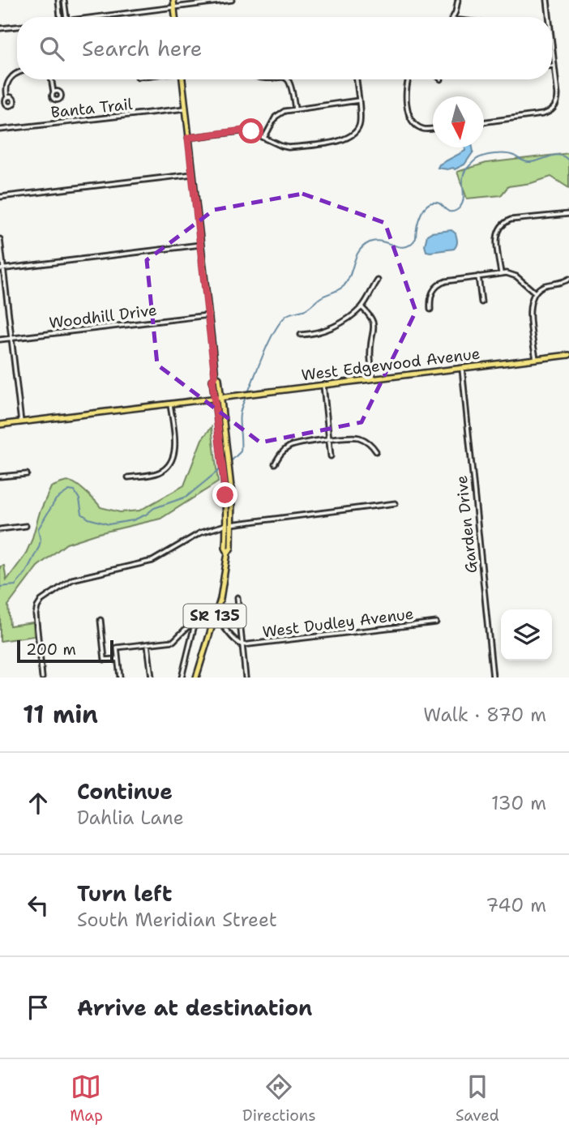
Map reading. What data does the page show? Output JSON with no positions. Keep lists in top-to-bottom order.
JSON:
{
  "streets": {
    "main road": ["West Edgewood Avenue", "SR 135"],
    "street": [
      "Banta Trail",
      "Woodhill Drive",
      "Garden Drive",
      "West Dudley Avenue"
    ]
  },
  "crossings": [
    ["Banta Trail", "SR 135"],
    ["Woodhill Drive", "SR 135"],
    ["West Edgewood Avenue", "Garden Drive"],
    ["West Edgewood Avenue", "SR 135"]
  ],
  "scale_bar": "200 m",
  "north": "bottom",
  "page": {
    "search": "Search here",
    "scale": "200 m",
    "heading": ["11 min", "Walk · 870 m"],
    "list": [
      ["Continue", "Dahlia Lane", "130 m"],
      ["Turn left", "South Meridian Street", "740 m"],
      "Arrive at destination"
    ],
    "nav": ["Map", "Directions", "Saved"]
  }
}
